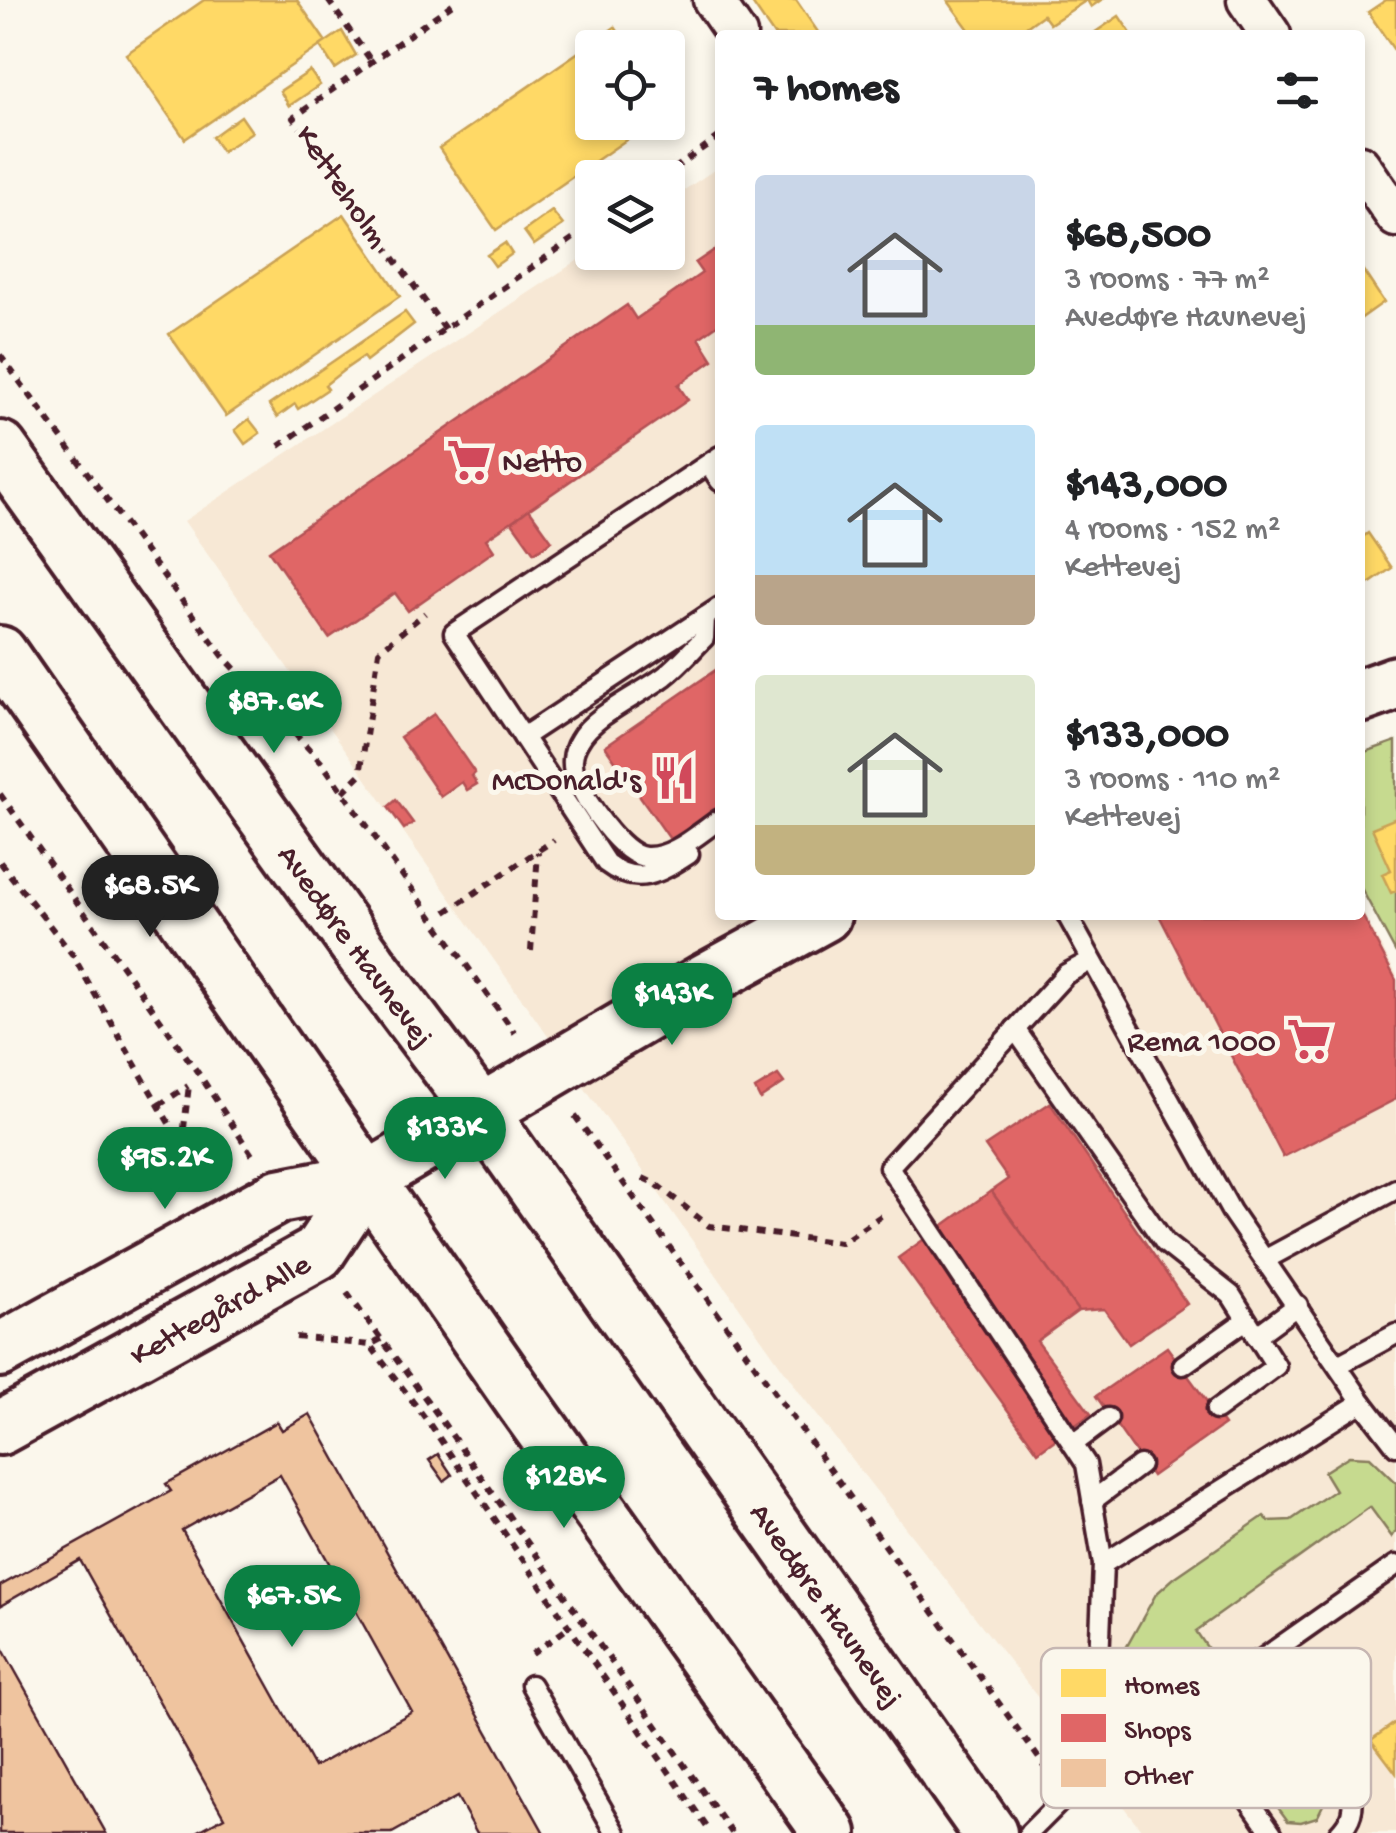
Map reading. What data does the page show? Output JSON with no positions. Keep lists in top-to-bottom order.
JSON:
{
  "streets": {
    "street": ["Avedøre Havnevej", "Kettegård Alle"],
    "path": ["Ketteholm"]
  },
  "places": {
    "supermarket": ["Netto", "Rema 1000"],
    "restaurant": ["McDonald's"]
  },
  "legend": ["Homes", "Shops", "Other"],
  "page": {
    "heading": "7 homes",
    "list": [
      {
        "name": "$68,500",
        "note": "3 rooms · 77 m² · Avedøre Havnevej"
      },
      {
        "name": "$143,000",
        "note": "4 rooms · 152 m² · Kettevej"
      },
      {
        "name": "$133,000",
        "note": "3 rooms · 110 m² · Kettevej"
      }
    ],
    "price": [
      "$87.6K",
      "$68.5K",
      "$143K",
      "$133K",
      "$95.2K",
      "$128K",
      "$67.5K"
    ]
  }
}
